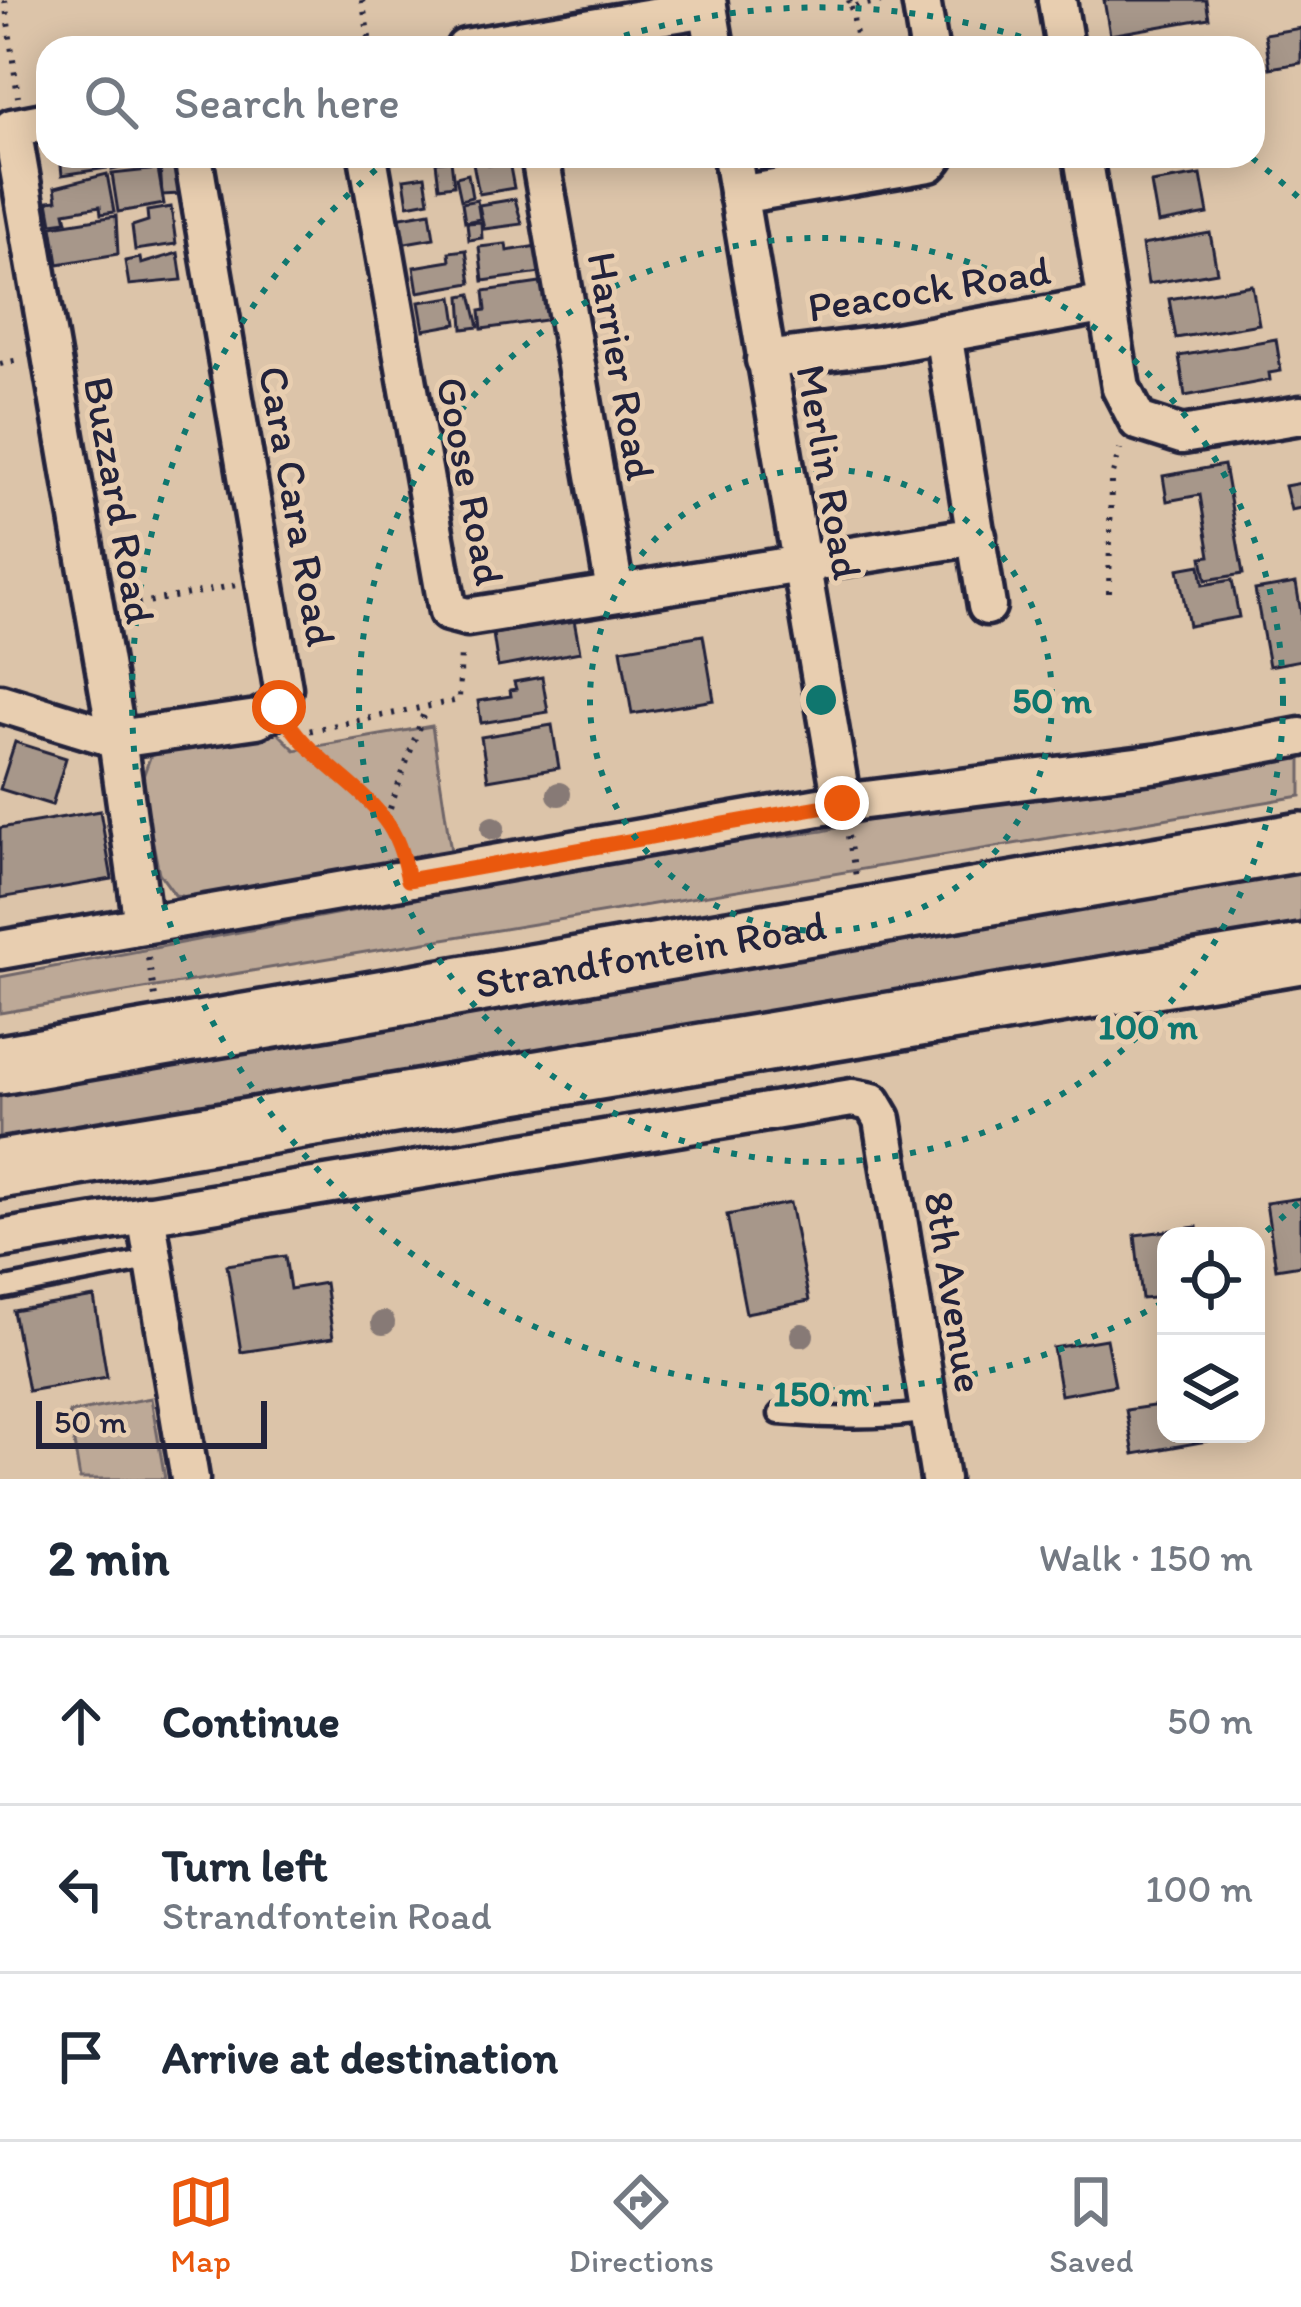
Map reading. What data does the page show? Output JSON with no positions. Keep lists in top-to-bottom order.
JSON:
{
  "streets": {
    "main road": ["Strandfontein Road"],
    "street": [
      "Peacock Road",
      "Harrier Road",
      "Merlin Road",
      "Goose Road",
      "Buzzard Road",
      "Cara Cara Road",
      "8th Avenue"
    ]
  },
  "crossings": [
    ["Peacock Road", "Merlin Road"],
    ["Harrier Road", "Goose Road"],
    ["Merlin Road", "Goose Road"],
    ["Buzzard Road", "Cara Cara Road"]
  ],
  "scale_bar": "50 m",
  "page": {
    "search": "Search here",
    "scale": "50 m",
    "heading": ["2 min", "Walk · 150 m"],
    "list": [
      ["Continue", "50 m"],
      ["Turn left", "Strandfontein Road", "100 m"],
      "Arrive at destination"
    ],
    "nav": ["Map", "Directions", "Saved"]
  },
  "rings": ["50 m", "100 m", "150 m"]
}
